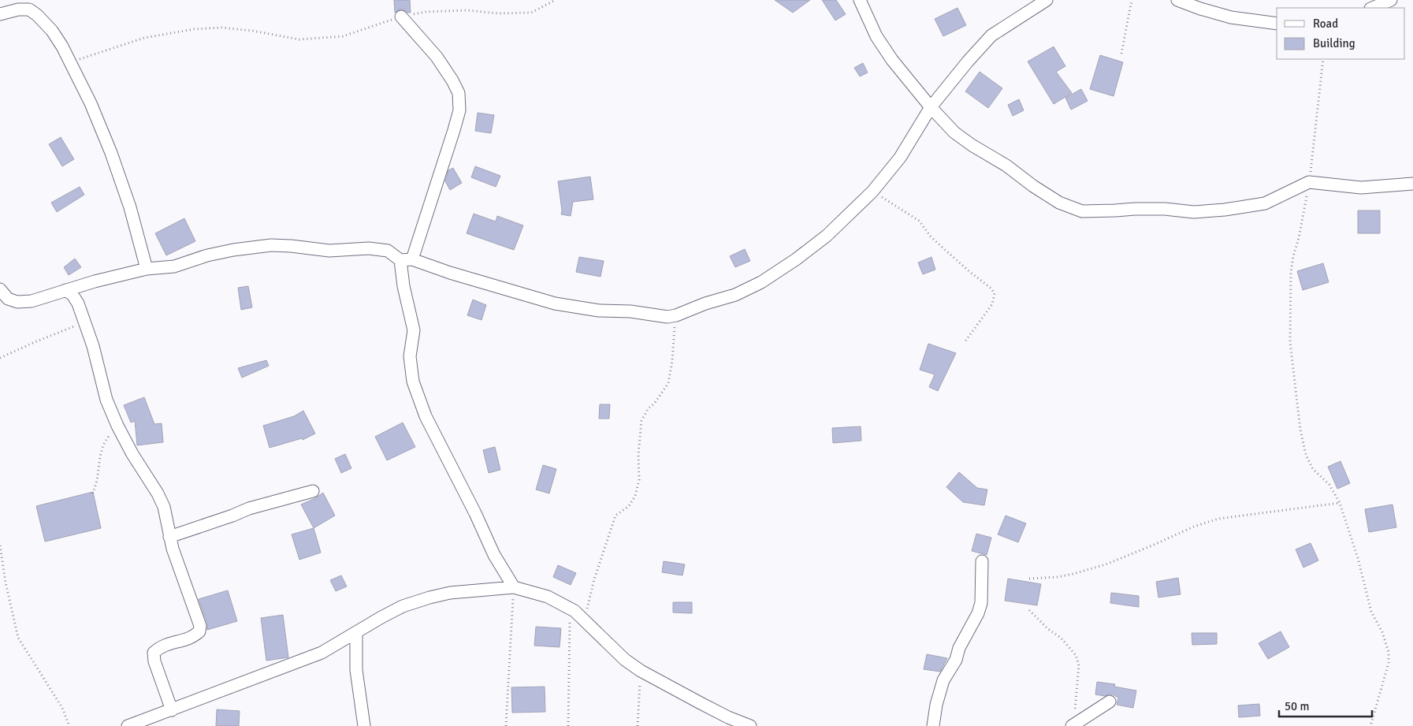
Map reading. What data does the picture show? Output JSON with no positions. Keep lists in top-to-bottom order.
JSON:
{
  "legend": ["Road", "Building"],
  "scale_bar": "50 m"
}
